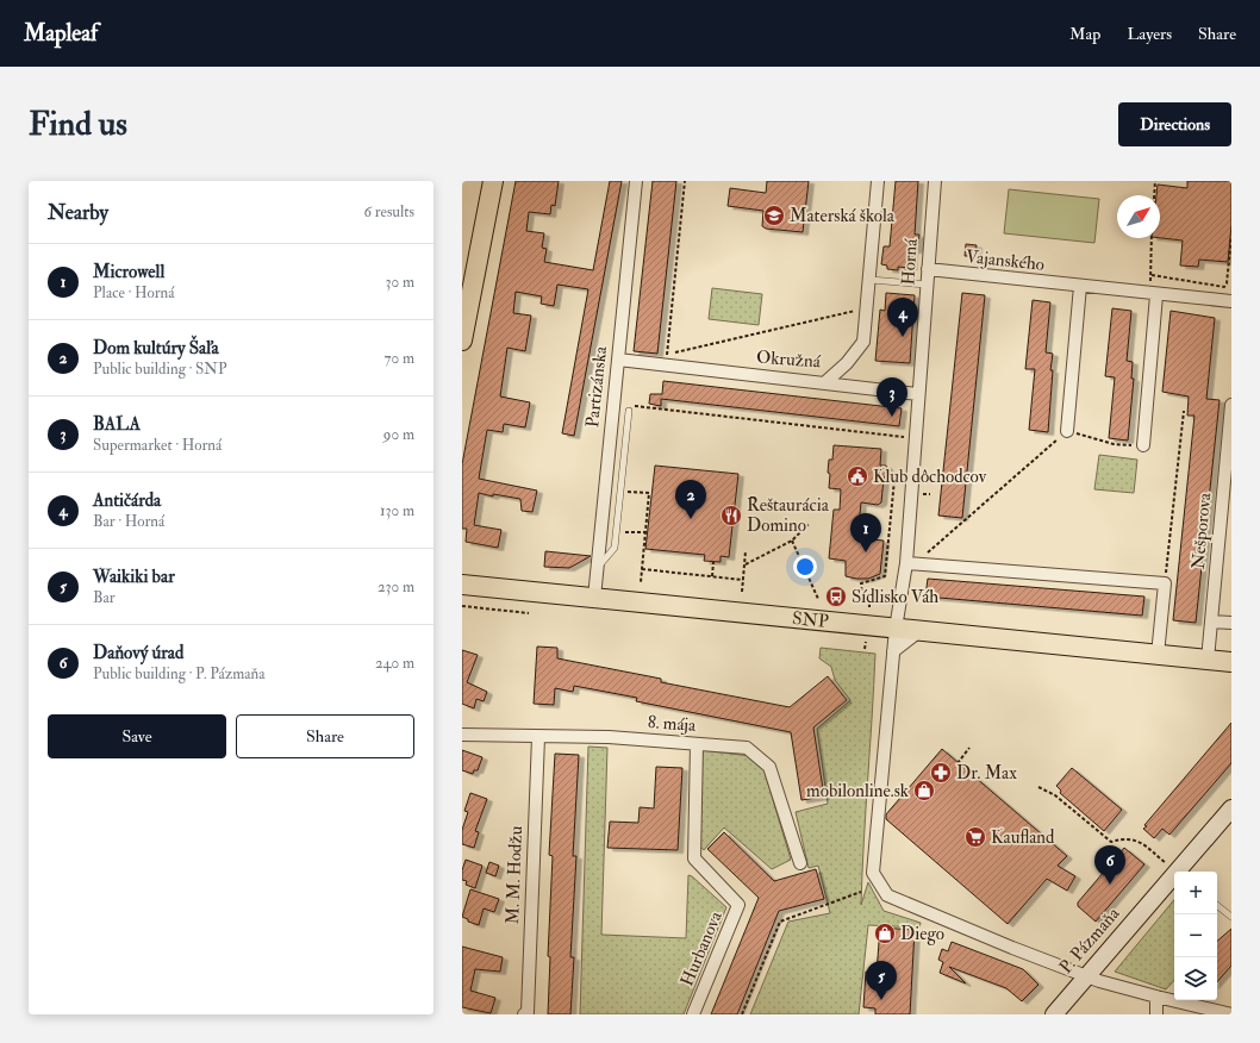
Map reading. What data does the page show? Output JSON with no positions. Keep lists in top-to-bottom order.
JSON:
{
  "streets": {
    "main road": ["SNP", "P. Pázmaňa"],
    "street": [
      "Vajanského",
      "Horná",
      "Okružná",
      "Partizánska",
      "Nešporova",
      "8. mája",
      "M. M. Hodžu",
      "Hurbanova"
    ]
  },
  "crossings": [
    ["Vajanského", "Horná"],
    ["Horná", "SNP"],
    ["Horná", "P. Pázmaňa"],
    ["Okružná", "Partizánska"],
    ["Partizánska", "SNP"],
    ["Nešporova", "SNP"],
    ["8. mája", "M. M. Hodžu"],
    ["8. mája", "Hurbanova"]
  ],
  "places": {
    "school or university": ["Materská škola"],
    "public building": ["Klub dôchodcov"],
    "restaurant": ["Reštaurácia Domino"],
    "bus stop": ["Sídlisko Váh"],
    "pharmacy": ["Dr. Max"],
    "shop": ["mobilonline.sk", "Diego"],
    "supermarket": ["Kaufland"]
  },
  "north": "top right",
  "page": {
    "header": "Mapleaf",
    "nav": ["Map", "Layers", "Share"],
    "buttons": [
      "Directions",
      ["Save", "Share"]
    ],
    "title": "Find us",
    "heading": ["Nearby", "6 results"],
    "list": [
      {
        "mark": "1",
        "name": "Microwell",
        "note": "Place · Horná",
        "value": "30 m"
      },
      {
        "mark": "2",
        "name": "Dom kultúry Šaľa",
        "note": "Public building · SNP",
        "value": "70 m"
      },
      {
        "mark": "3",
        "name": "BALA",
        "note": "Supermarket · Horná",
        "value": "90 m"
      },
      {
        "mark": "4",
        "name": "Antičárda",
        "note": "Bar · Horná",
        "value": "130 m"
      },
      {
        "mark": "5",
        "name": "Waikiki bar",
        "note": "Bar",
        "value": "230 m"
      },
      {
        "mark": "6",
        "name": "Daňový úrad",
        "note": "Public building · P. Pázmaňa",
        "value": "240 m"
      }
    ],
    "pins": [
      "4",
      "3",
      "2",
      "1",
      "6",
      "5"
    ],
    "map_buttons": ["+", "−"]
  }
}
